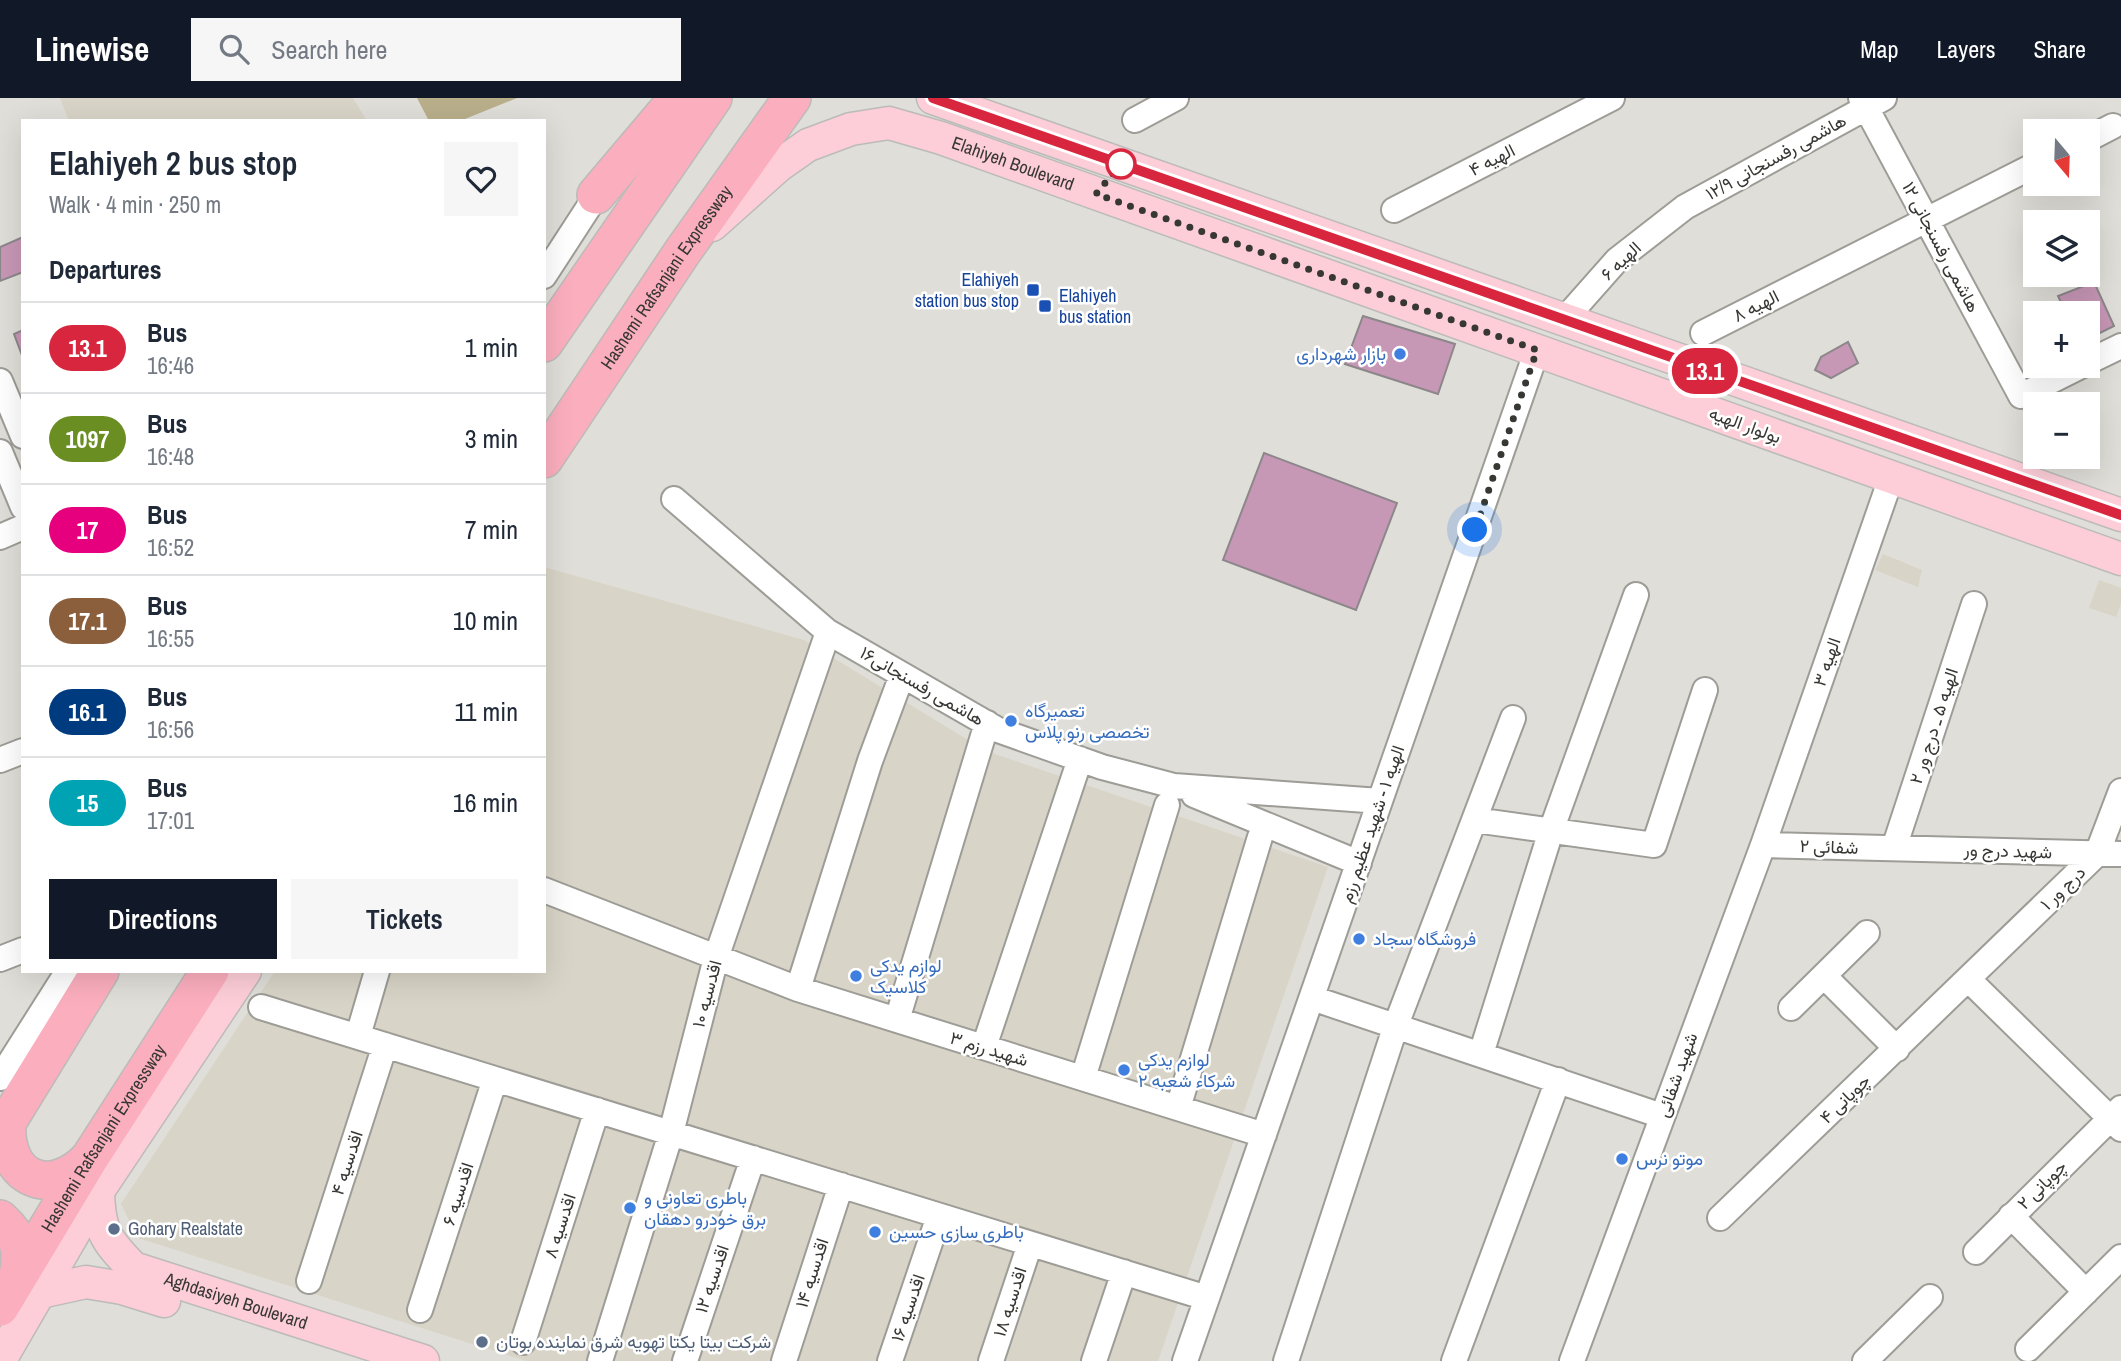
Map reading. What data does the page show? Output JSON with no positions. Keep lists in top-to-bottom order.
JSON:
{
  "streets": {
    "highway": ["Hashemi Rafsanjani Expressway"],
    "main road": ["Elahiyeh Boulevard", "بولوار الهیه", "Aghdasiyeh Boulevard"],
    "street": [
      "هاشمی رفسنجانی ۱۲/۹",
      "الهیه ۴",
      "هاشمی رفسنجانی ۱۲",
      "الهیه ۶",
      "الهیه ۸",
      "الهیه ۳",
      "هاشمی رفسنجانی۱۶",
      "الهیه ۵ ـ درج ور ۲",
      "الهیه ۱ - شهید عظیم رزم",
      "شفائی ۲",
      "شهید درج ور",
      "درج ور ۱",
      "اقدسیه ۱۰",
      "شهید رزم ۳",
      "شهید شفائی",
      "چوپانی ۴",
      "اقدسیه ۴",
      "چوپانی ۲",
      "اقدسیه ۶",
      "اقدسیه ۸",
      "اقدسیه ۱۴",
      "اقدسیه ۱۲",
      "اقدسیه ۱۸",
      "اقدسیه ۱۶"
    ]
  },
  "crossings": [
    ["هاشمی رفسنجانی ۱۲/۹", "هاشمی رفسنجانی ۱۲"],
    ["هاشمی رفسنجانی ۱۲/۹", "الهیه ۶"],
    ["Elahiyeh Boulevard", "الهیه ۶"],
    ["Elahiyeh Boulevard", "Hashemi Rafsanjani Expressway"],
    ["Elahiyeh Boulevard", "بولوار الهیه"],
    ["Elahiyeh Boulevard", "الهیه ۱ - شهید عظیم رزم"],
    ["هاشمی رفسنجانی ۱۲", "الهیه ۸"],
    ["Hashemi Rafsanjani Expressway", "Aghdasiyeh Boulevard"],
    ["بولوار الهیه", "الهیه ۳"],
    ["بولوار الهیه", "الهیه ۱ - شهید عظیم رزم"],
    ["الهیه ۳", "شفائی ۲"],
    ["الهیه ۳", "شهید شفائی"],
    ["هاشمی رفسنجانی۱۶", "الهیه ۱ - شهید عظیم رزم"],
    ["هاشمی رفسنجانی۱۶", "اقدسیه ۱۰"],
    ["الهیه ۵ ـ درج ور ۲", "شفائی ۲"],
    ["الهیه ۵ ـ درج ور ۲", "شهید درج ور"],
    ["الهیه ۱ - شهید عظیم رزم", "شهید رزم ۳"],
    ["شفائی ۲", "شهید درج ور"],
    ["شفائی ۲", "شهید شفائی"],
    ["شهید درج ور", "درج ور ۱"],
    ["درج ور ۱", "چوپانی ۴"],
    ["اقدسیه ۱۰", "شهید رزم ۳"]
  ],
  "places": {
    "transit": ["Elahiyeh station bus stop", "Elahiyeh bus station"],
    "other": [
      "بازار شهرداری",
      "تعمیرگاه تخصصی رنو پلاس",
      "فروشگاه سجاد",
      "لوازم یدکی کلاسیک",
      "لوازم یدکی شرکاء شعبه ۲",
      "موتو نرس",
      "باطری تعاونی و برق خودرو دهقان",
      "Gohary Realstate",
      "باطری سازی حسین",
      "شرکت بیتا یکتا تهویه شرق نماینده بوتان"
    ]
  },
  "lines": ["bus line 13.1"],
  "north": "bottom",
  "page": {
    "header": "Linewise",
    "search": "Search here",
    "nav": ["Map", "Layers", "Share"],
    "on_map": "13.1",
    "map_buttons": ["+", "−"],
    "heading": [
      ["Elahiyeh 2 bus stop", "Walk · 4 min · 250 m"],
      "Departures"
    ],
    "list": [
      {
        "mark": "13.1",
        "name": "Bus",
        "note": "16:46",
        "value": "1 min"
      },
      {
        "mark": "1097",
        "name": "Bus",
        "note": "16:48",
        "value": "3 min"
      },
      {
        "mark": "17",
        "name": "Bus",
        "note": "16:52",
        "value": "7 min"
      },
      {
        "mark": "17.1",
        "name": "Bus",
        "note": "16:55",
        "value": "10 min"
      },
      {
        "mark": "16.1",
        "name": "Bus",
        "note": "16:56",
        "value": "11 min"
      },
      {
        "mark": "15",
        "name": "Bus",
        "note": "17:01",
        "value": "16 min"
      }
    ],
    "buttons": ["Directions", "Tickets"]
  }
}
